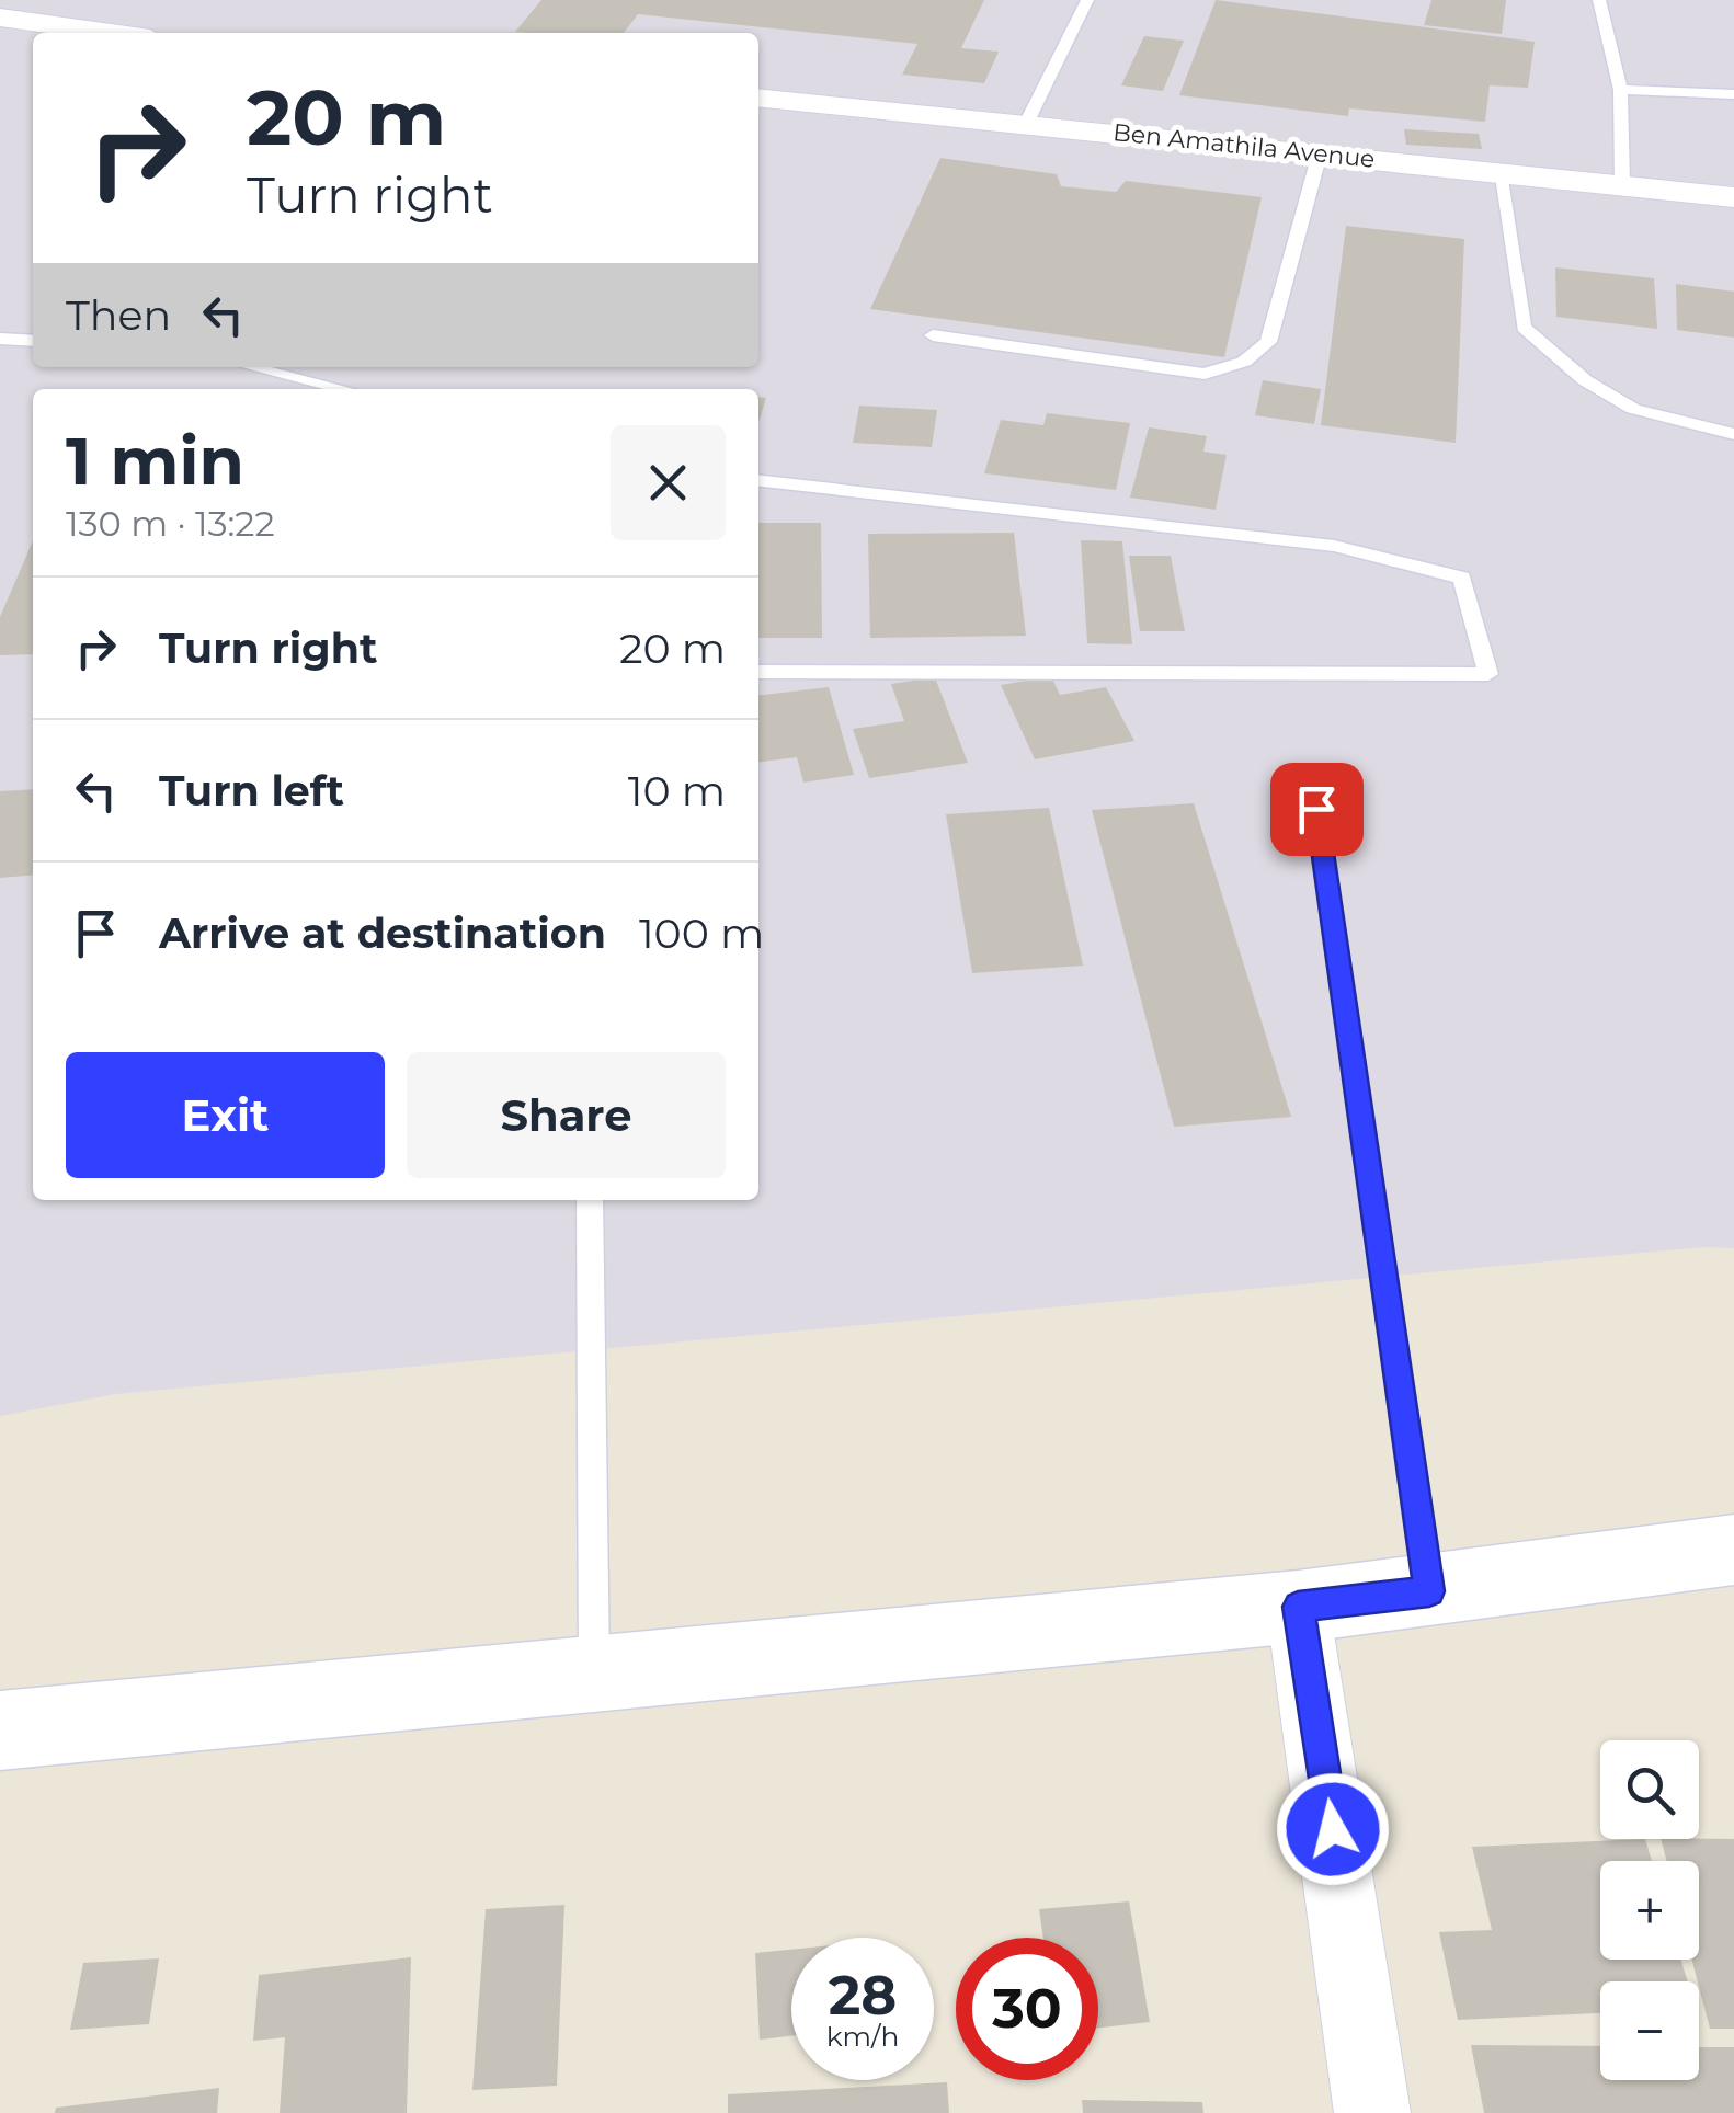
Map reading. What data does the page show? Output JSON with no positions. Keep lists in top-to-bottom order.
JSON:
{
  "streets": {
    "street": ["Ben Amathila Avenue"]
  },
  "page": {
    "turn": ["20 m", "Turn right"],
    "then": "Then",
    "heading": ["1 min", "130 m · 13:22"],
    "list": [
      {
        "name": "Turn right",
        "value": "20 m"
      },
      {
        "name": "Turn left",
        "value": "10 m"
      },
      {
        "name": "Arrive at destination",
        "value": "100 m"
      }
    ],
    "buttons": ["Exit", "Share"],
    "map_buttons": ["+", "−"],
    "speed": "28 km/h",
    "limit": "30"
  }
}
